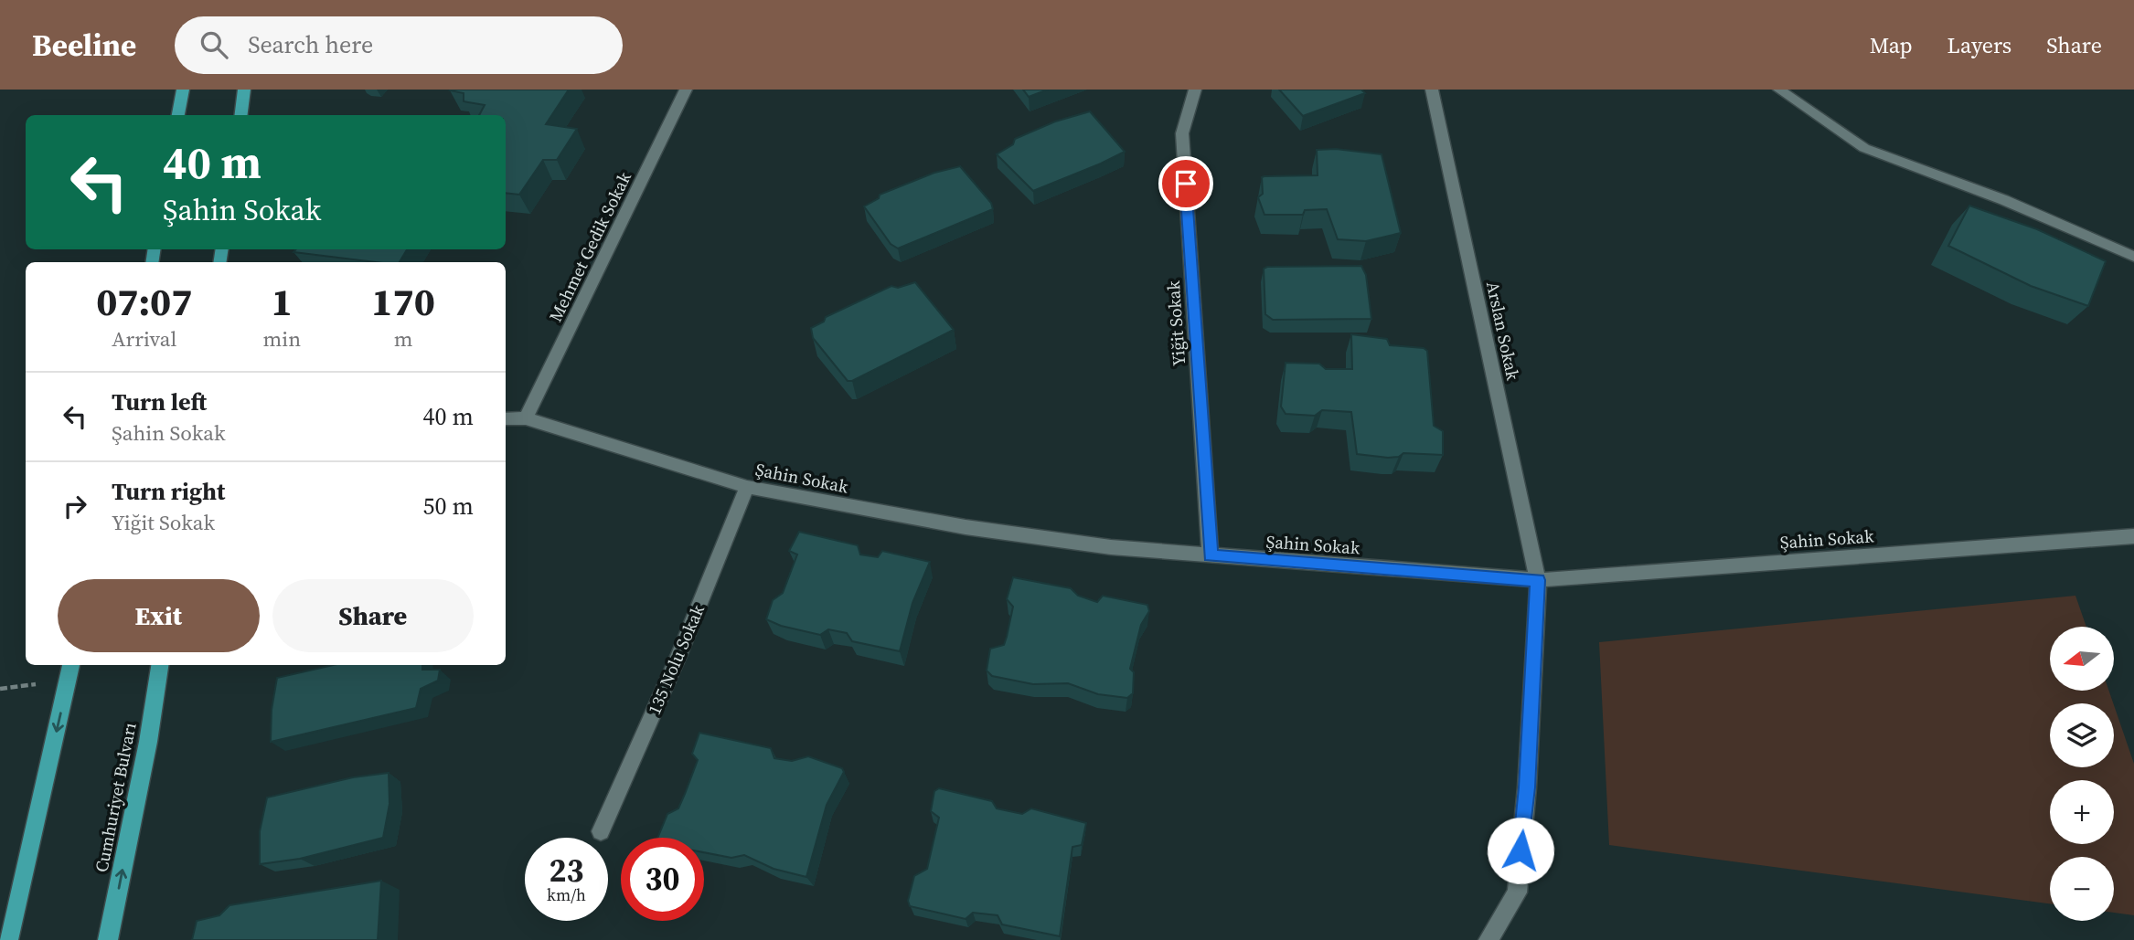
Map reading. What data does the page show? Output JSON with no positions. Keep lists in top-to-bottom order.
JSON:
{
  "streets": {
    "main road": ["Cumhuriyet Bulvarı"],
    "street": [
      "Mehmet Gedik Sokak",
      "Yiğit Sokak",
      "Arslan Sokak",
      "Şahin Sokak",
      "135 Nolu Sokak"
    ]
  },
  "crossings": [
    ["Mehmet Gedik Sokak", "Şahin Sokak"],
    ["Yiğit Sokak", "Şahin Sokak"],
    ["Arslan Sokak", "Şahin Sokak"],
    ["Şahin Sokak", "135 Nolu Sokak"]
  ],
  "north": "left",
  "page": {
    "header": "Beeline",
    "search": "Search here",
    "nav": ["Map", "Layers", "Share"],
    "turn": ["40 m", "Şahin Sokak"],
    "eta": [
      "07:07",
      "Arrival",
      "1",
      "min",
      "170",
      "m"
    ],
    "list": [
      {
        "name": "Turn left",
        "note": "Şahin Sokak",
        "value": "40 m"
      },
      {
        "name": "Turn right",
        "note": "Yiğit Sokak",
        "value": "50 m"
      }
    ],
    "buttons": ["Exit", "Share"],
    "map_buttons": ["+", "−"],
    "speed": "23 km/h",
    "limit": "30"
  }
}
